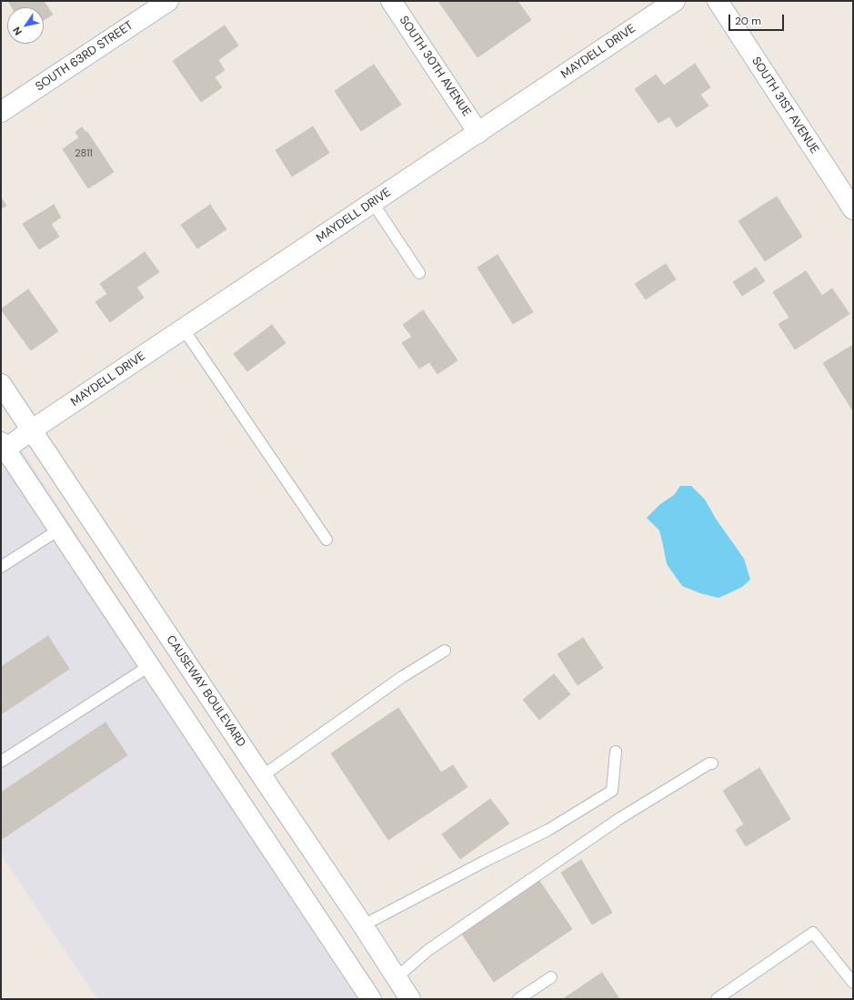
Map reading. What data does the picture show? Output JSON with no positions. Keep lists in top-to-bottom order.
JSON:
{
  "streets": {
    "street": [
      "MAYDELL DRIVE",
      "SOUTH 63RD STREET",
      "SOUTH 30TH AVENUE",
      "SOUTH 31ST AVENUE",
      "CAUSEWAY BOULEVARD"
    ]
  },
  "crossings": [
    ["MAYDELL DRIVE", "SOUTH 30TH AVENUE"],
    ["MAYDELL DRIVE", "CAUSEWAY BOULEVARD"]
  ],
  "house_numbers": ["2811"],
  "scale_bar": "20 m",
  "north": "bottom left"
}
